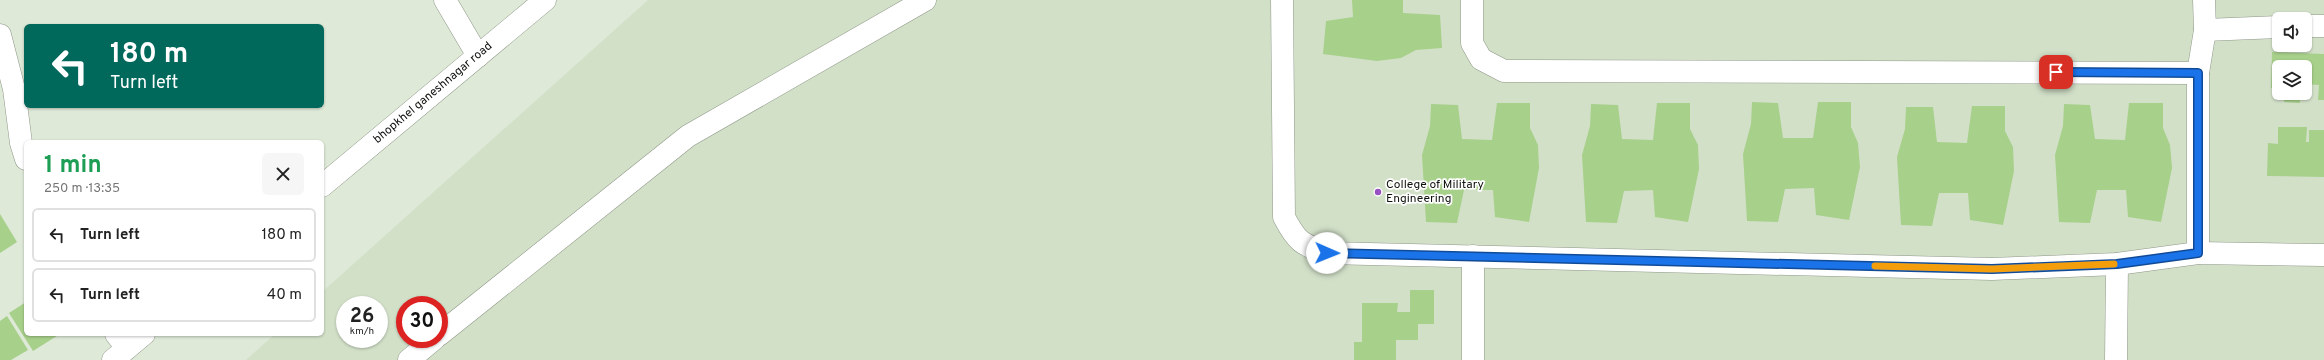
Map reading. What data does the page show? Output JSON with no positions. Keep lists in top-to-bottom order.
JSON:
{
  "streets": {
    "street": ["bhopkhel ganeshnagar road"]
  },
  "places": ["College of Military Engineering"],
  "page": {
    "turn": ["180 m", "Turn left"],
    "heading": ["1 min", "250 m · 13:35"],
    "list": [
      {
        "name": "Turn left",
        "value": "180 m"
      },
      {
        "name": "Turn left",
        "value": "40 m"
      }
    ],
    "speed": "26 km/h",
    "limit": "30"
  }
}
